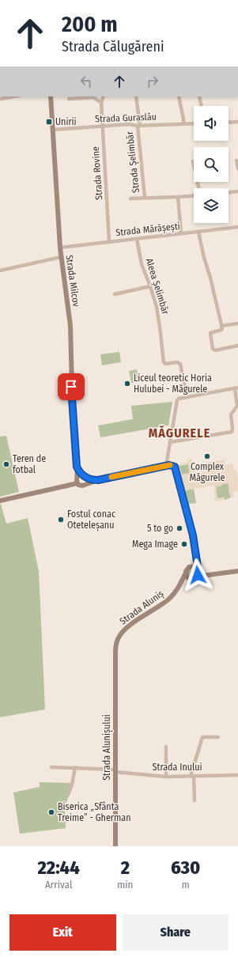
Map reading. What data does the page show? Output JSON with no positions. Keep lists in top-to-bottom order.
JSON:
{
  "streets": {
    "main road": ["Strada Milcov", "Strada Aluniș", "Strada Alunișului"],
    "street": [
      "Strada Guraslău",
      "Strada Șelimbăr",
      "Strada Rovine",
      "Strada Mărășești",
      "Aleea Șelimbăr",
      "Strada Inului"
    ]
  },
  "crossings": [
    ["Strada Guraslău", "Strada Șelimbăr"],
    ["Strada Guraslău", "Strada Rovine"],
    ["Strada Guraslău", "Strada Milcov"],
    ["Strada Rovine", "Strada Mărășești"],
    ["Strada Mărășești", "Strada Milcov"],
    ["Strada Mărășești", "Aleea Șelimbăr"],
    ["Strada Aluniș", "Strada Alunișului"],
    ["Strada Alunișului", "Strada Inului"]
  ],
  "districts": ["MĂGURELE"],
  "places": {
    "transit": ["Unirii"],
    "other": [
      "Liceul teoretic Horia Hulubei - Măgurele",
      "Complex Măgurele",
      "Teren de fotbal",
      "Fostul conac Oteteleșanu",
      "5 to go",
      "Mega Image",
      "Biserica „Sfânta Treime” - Gherman"
    ]
  },
  "page": {
    "turn": ["200 m", "Strada Călugăreni"],
    "eta": [
      "22:44",
      "Arrival",
      "2",
      "min",
      "630",
      "m"
    ],
    "buttons": ["Exit", "Share"]
  }
}
